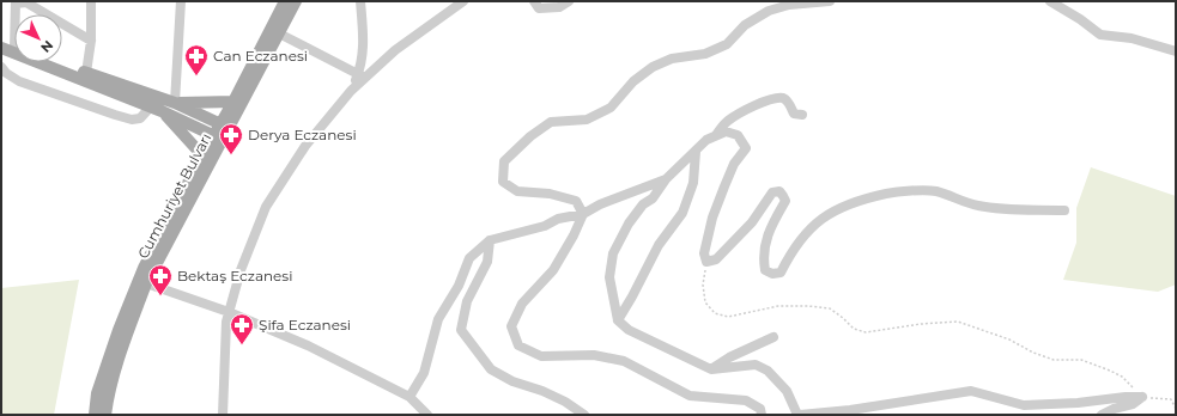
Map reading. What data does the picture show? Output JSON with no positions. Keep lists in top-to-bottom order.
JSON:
{
  "streets": {
    "main road": ["Cumhuriyet Bulvarı"]
  },
  "places": {
    "pharmacy": [
      "Can Eczanesi",
      "Derya Eczanesi",
      "Bektaş Eczanesi",
      "Şifa Eczanesi"
    ]
  },
  "north": "bottom right"
}
